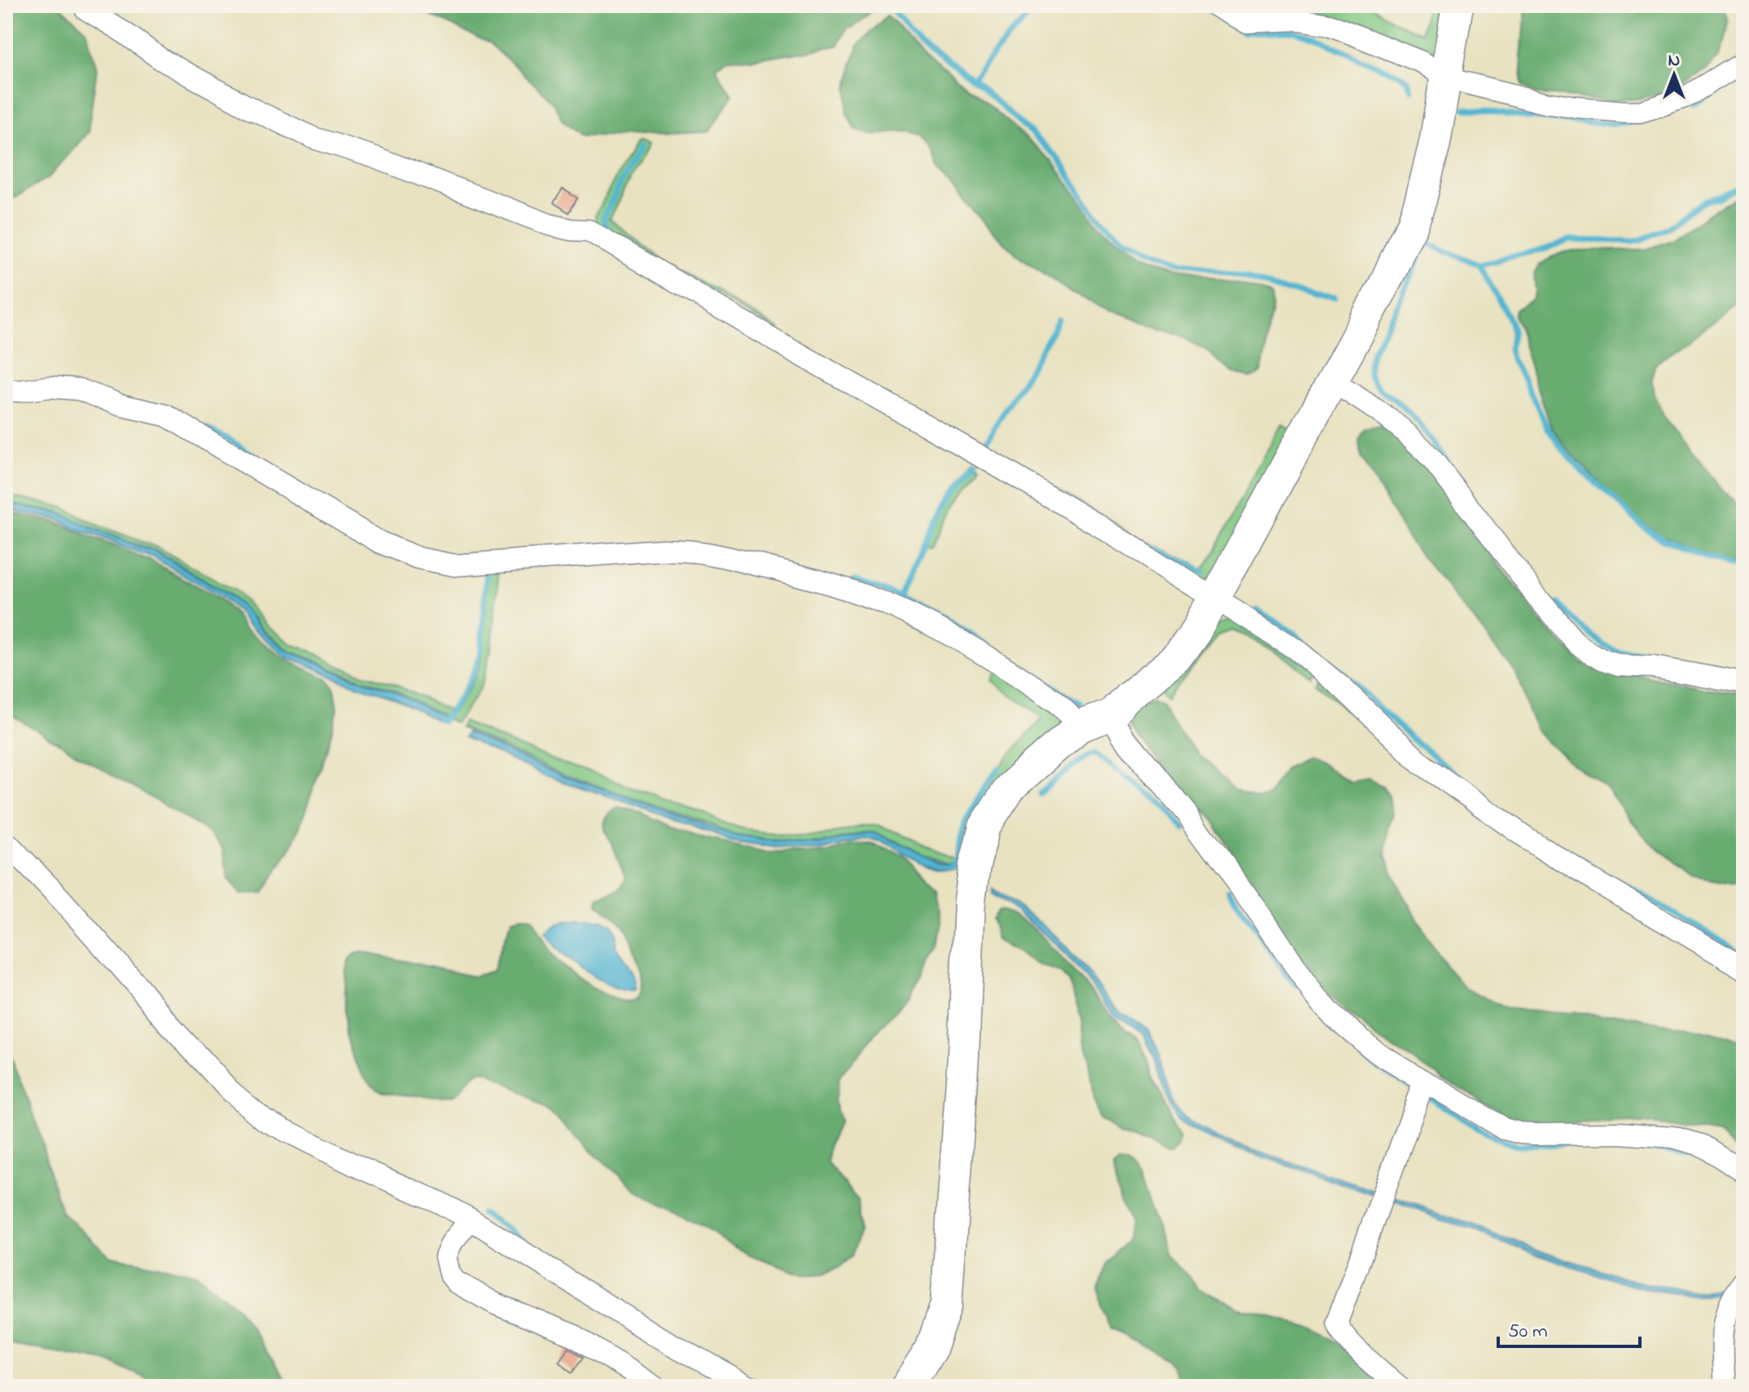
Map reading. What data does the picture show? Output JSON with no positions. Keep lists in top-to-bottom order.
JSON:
{
  "scale_bar": "50 m",
  "north": "top"
}
